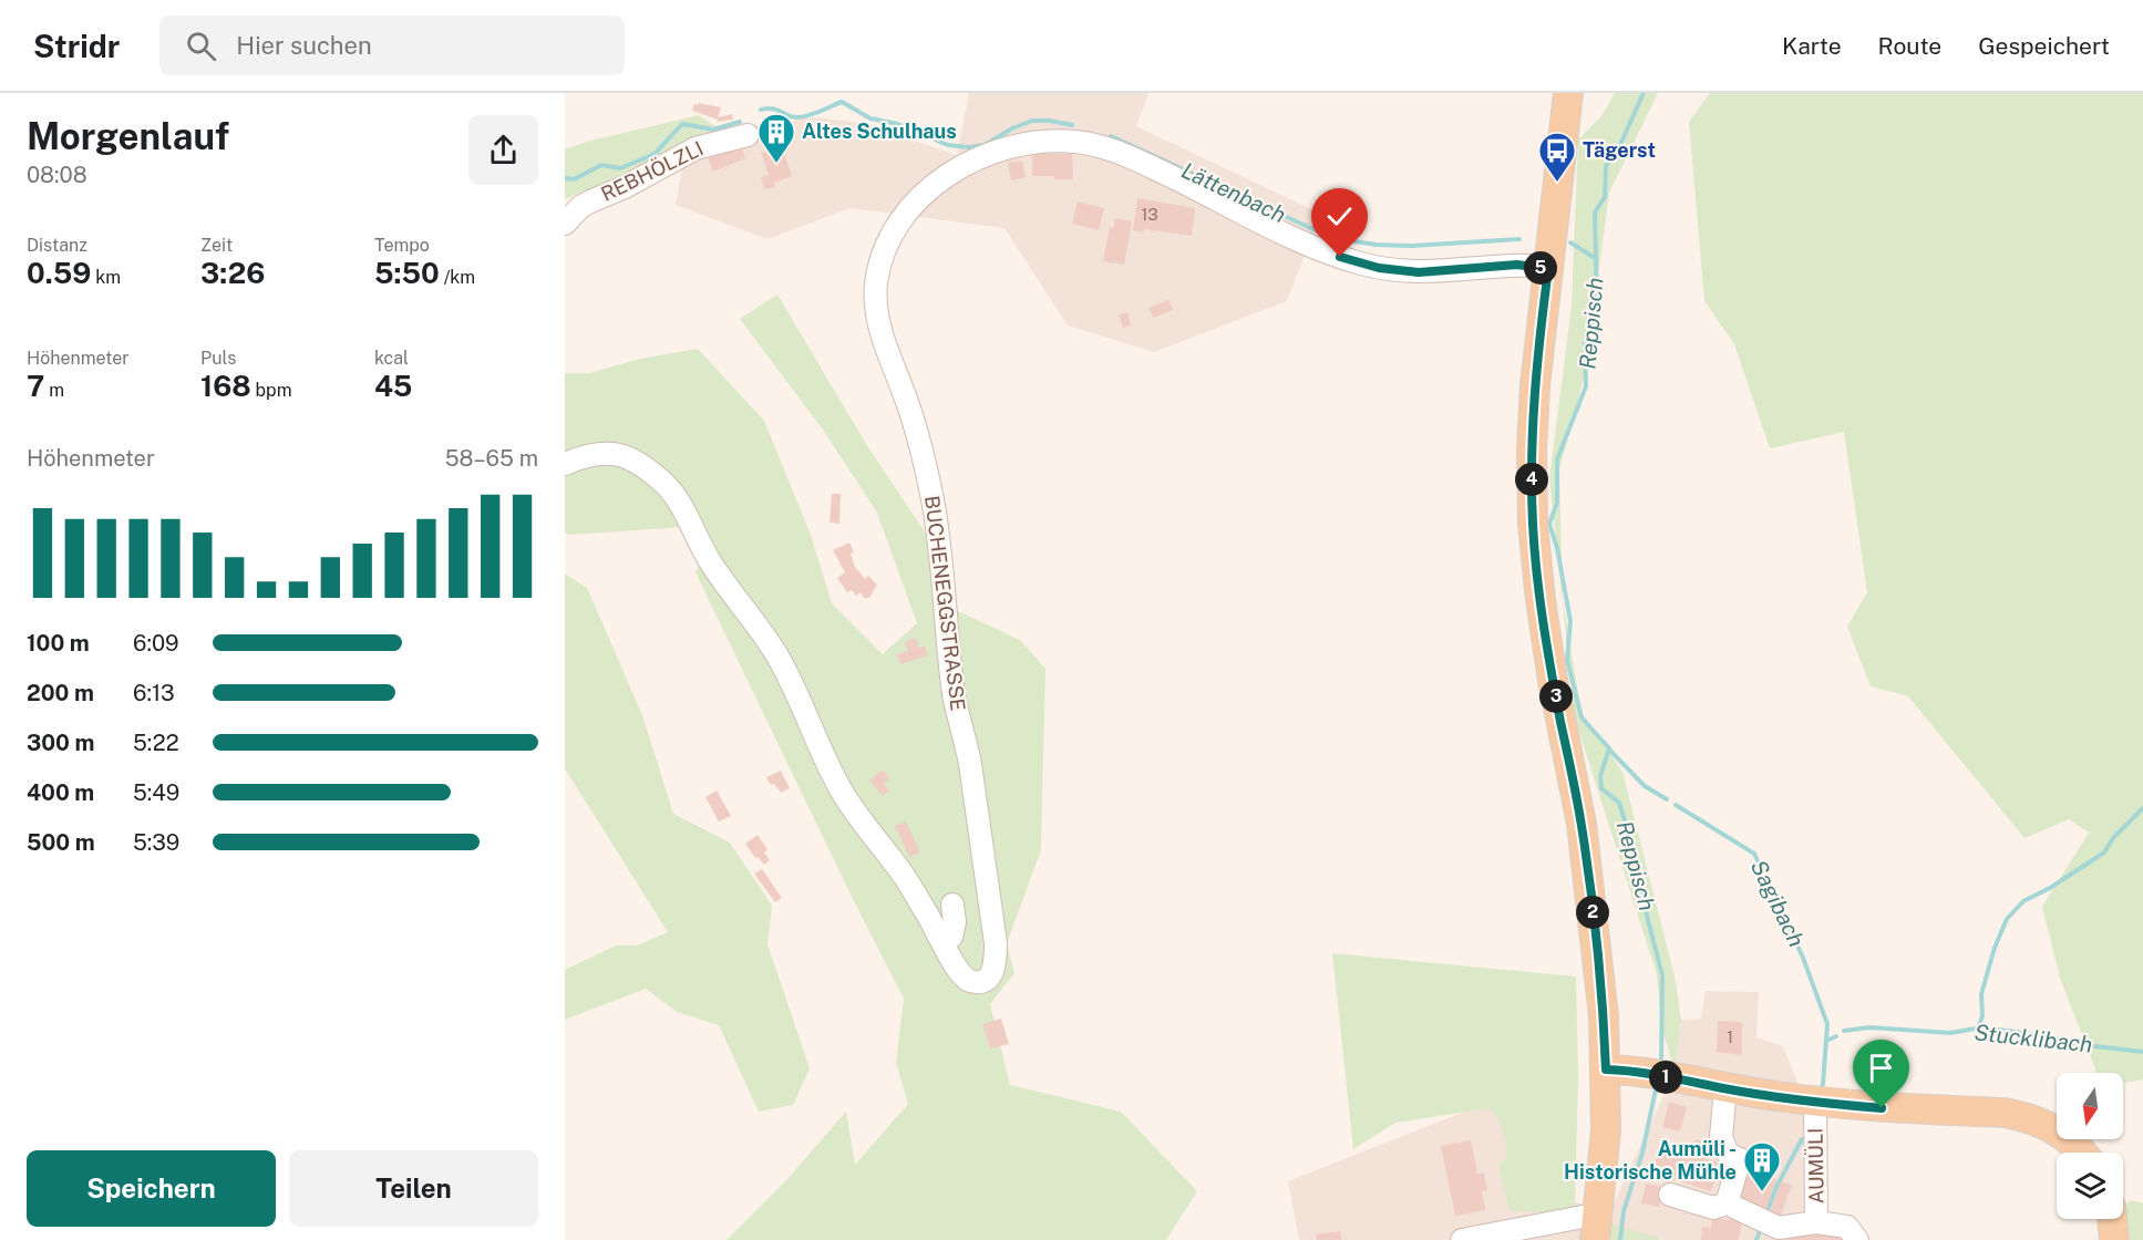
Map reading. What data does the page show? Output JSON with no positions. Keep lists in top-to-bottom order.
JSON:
{
  "streets": {
    "street": ["REBHÖLZLI", "BUCHENEGGSTRASSE", "AUMÜLI"]
  },
  "water": [
    "Lättenbach",
    "Reppisch",
    "Sagibach",
    "Stucklibach"
  ],
  "places": {
    "building": ["Altes Schulhaus", "Aumüli - Historische Mühle"],
    "bus stop": ["Tägerst"]
  },
  "house_numbers": ["13", "1"],
  "north": "bottom",
  "page": {
    "header": "Stridr",
    "search": "Hier suchen",
    "nav": ["Karte", "Route", "Gespeichert"],
    "heading": ["Morgenlauf", "08:08"],
    "stats": [
      ["Distanz", "0.59 km"],
      ["Zeit", "3:26"],
      ["Tempo", "5:50 /km"],
      ["Höhenmeter", "7 m"],
      ["Puls", "168 bpm"],
      ["kcal", "45"]
    ],
    "pins": [
      "5",
      "4",
      "3",
      "2",
      "1"
    ],
    "chart": ["Höhenmeter", "58–65 m"],
    "list": [
      {
        "name": "100 m",
        "note": "6:09"
      },
      {
        "name": "200 m",
        "note": "6:13"
      },
      {
        "name": "300 m",
        "note": "5:22"
      },
      {
        "name": "400 m",
        "note": "5:49"
      },
      {
        "name": "500 m",
        "note": "5:39"
      }
    ],
    "buttons": ["Speichern", "Teilen"]
  }
}
